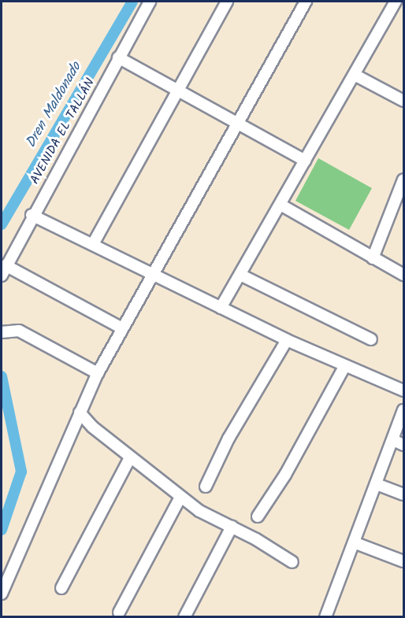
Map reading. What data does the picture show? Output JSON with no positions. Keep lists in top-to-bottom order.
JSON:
{
  "streets": {
    "street": ["AVENIDA EL TALLÁN"]
  },
  "water": ["Dren Maldonado"]
}
